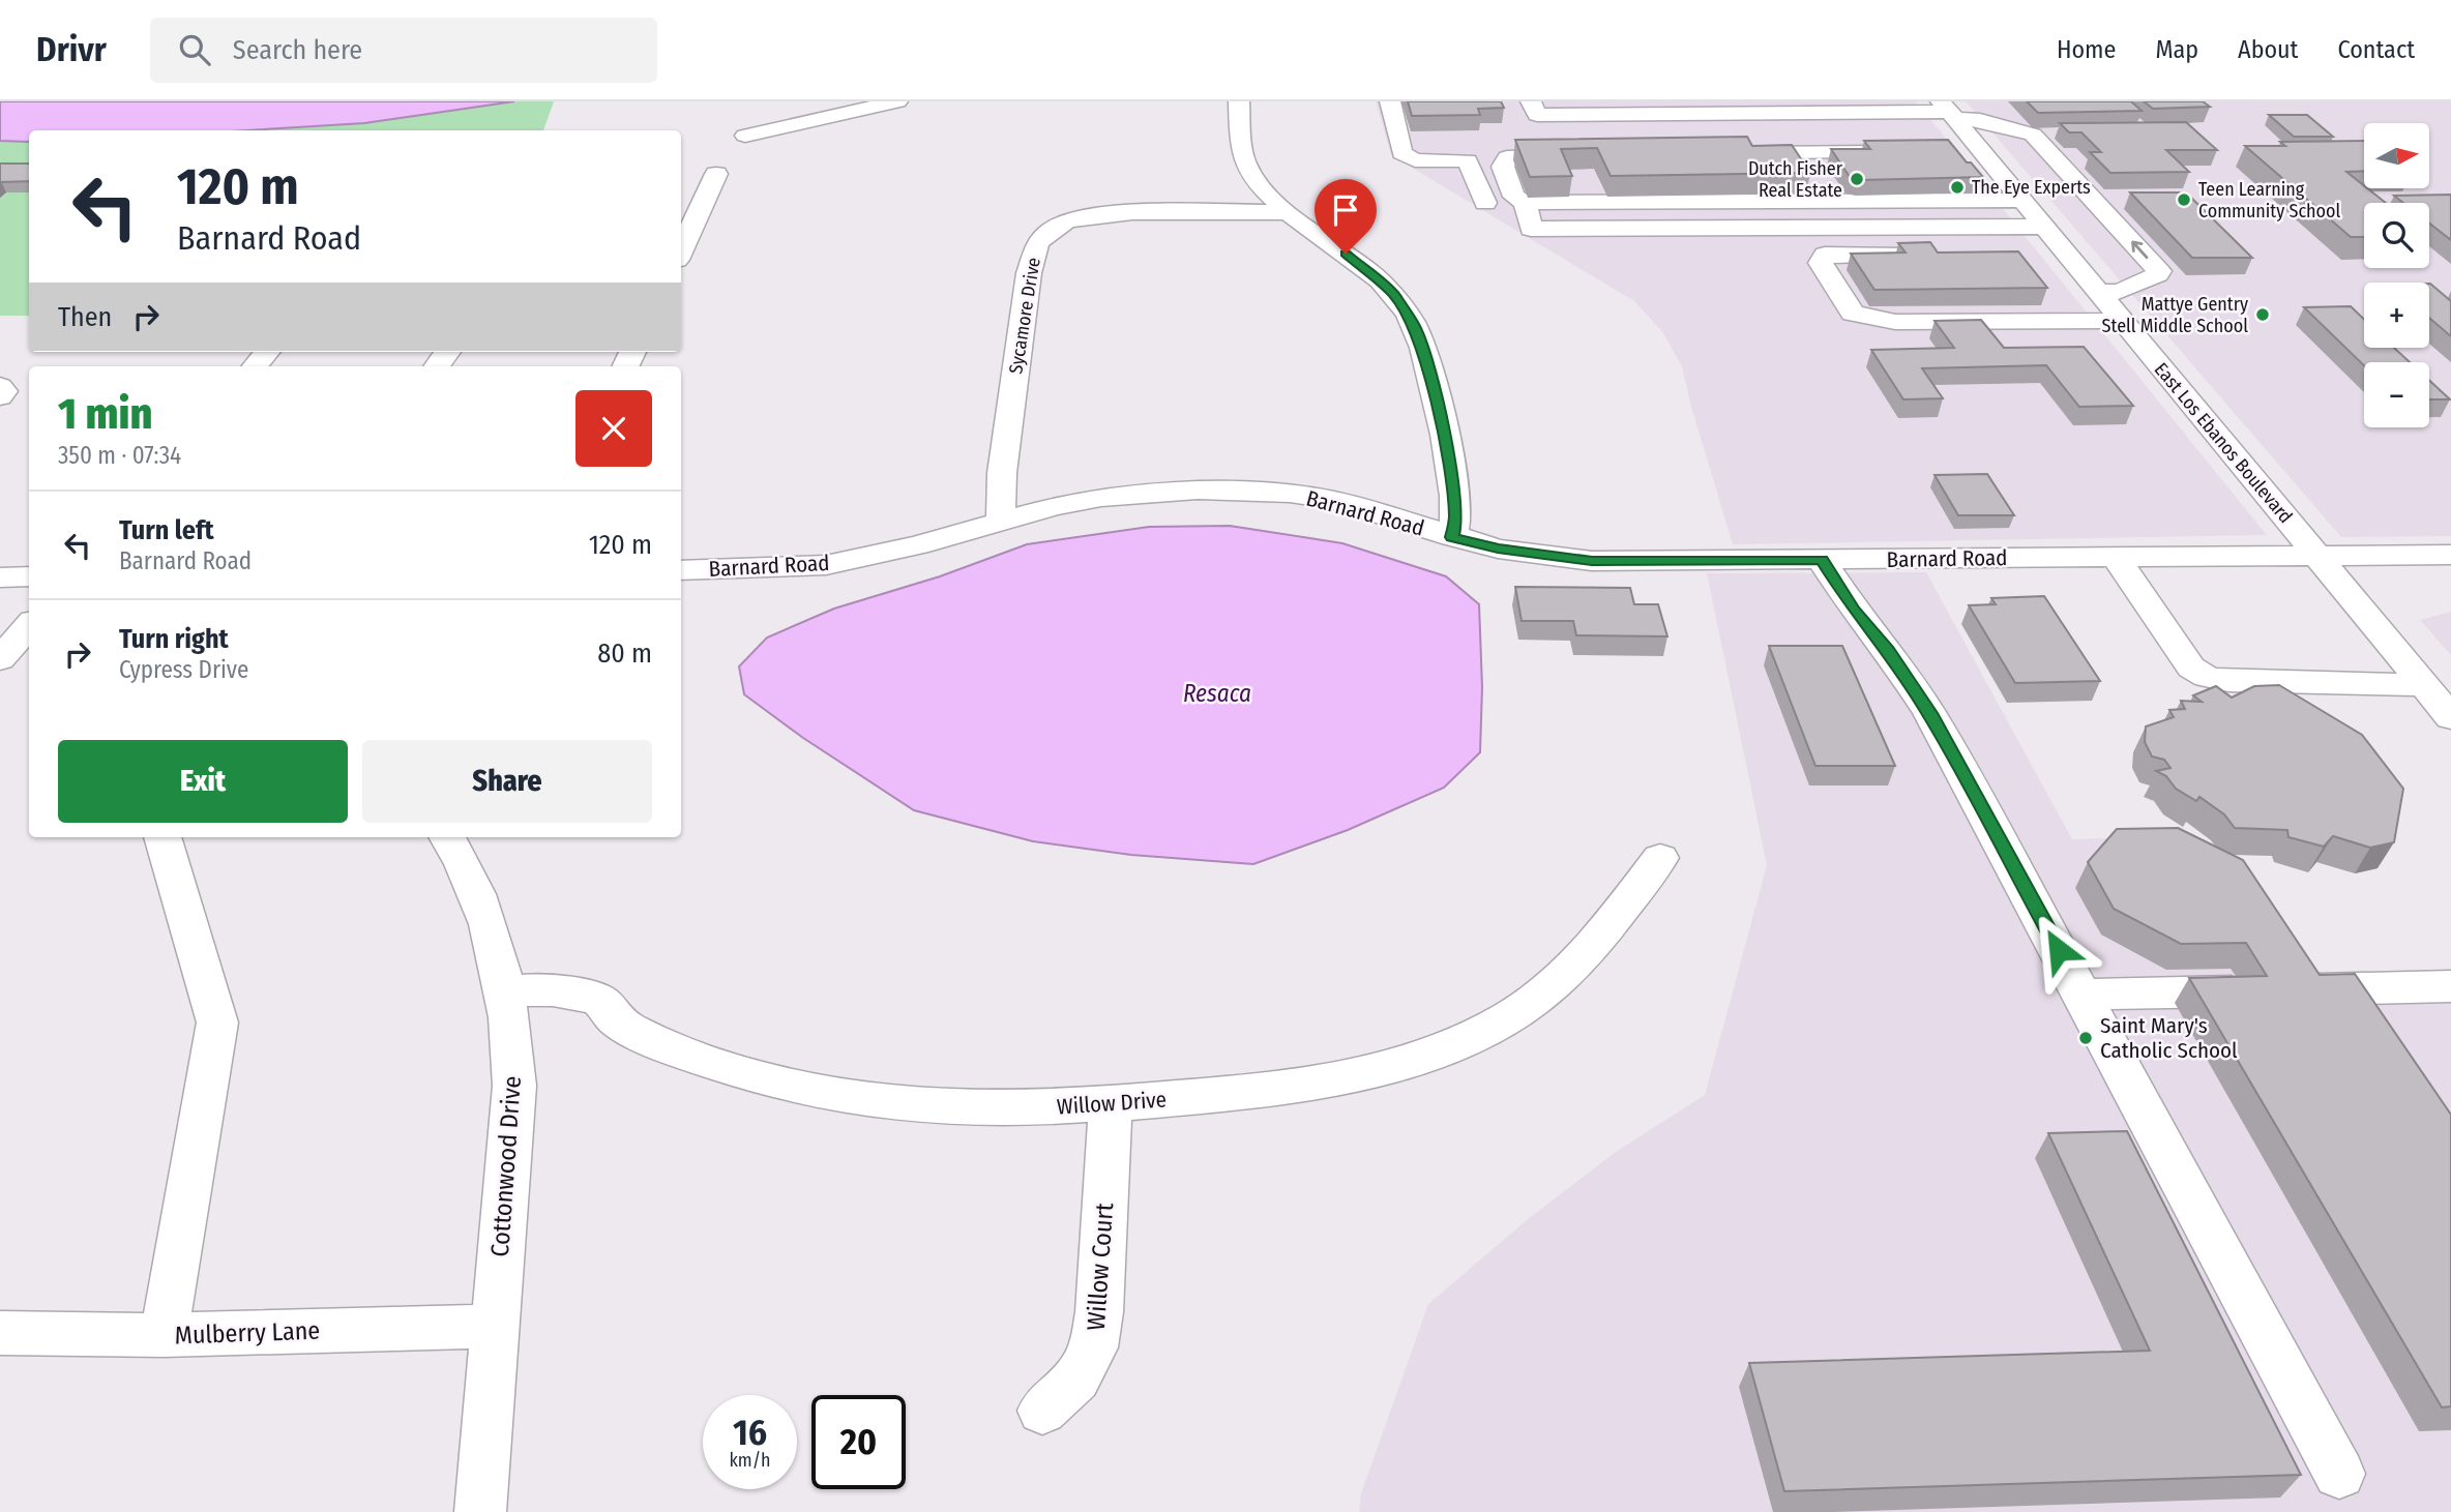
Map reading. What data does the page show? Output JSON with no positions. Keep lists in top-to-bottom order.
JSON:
{
  "streets": {
    "street": [
      "Sycamore Drive",
      "East Los Ebanos Boulevard",
      "Barnard Road",
      "Willow Drive",
      "Cottonwood Drive",
      "Willow Court",
      "Mulberry Lane"
    ]
  },
  "crossings": [
    ["Sycamore Drive", "Barnard Road"],
    ["East Los Ebanos Boulevard", "Barnard Road"],
    ["Willow Drive", "Cottonwood Drive"],
    ["Willow Drive", "Willow Court"],
    ["Cottonwood Drive", "Mulberry Lane"]
  ],
  "water": ["Resaca"],
  "places": [
    "Dutch Fisher Real Estate",
    "The Eye Experts",
    "Teen Learning Community School",
    "Mattye Gentry Stell Middle School",
    "Saint Mary's Catholic School"
  ],
  "north": "right",
  "page": {
    "header": "Drivr",
    "search": "Search here",
    "nav": [
      "Home",
      "Map",
      "About",
      "Contact"
    ],
    "map_buttons": ["+", "−"],
    "turn": ["120 m", "Barnard Road"],
    "then": "Then",
    "heading": ["1 min", "350 m · 07:34"],
    "list": [
      {
        "name": "Turn left",
        "note": "Barnard Road",
        "value": "120 m"
      },
      {
        "name": "Turn right",
        "note": "Cypress Drive",
        "value": "80 m"
      }
    ],
    "buttons": ["Exit", "Share"],
    "speed": "16 km/h",
    "limit": "20"
  }
}
